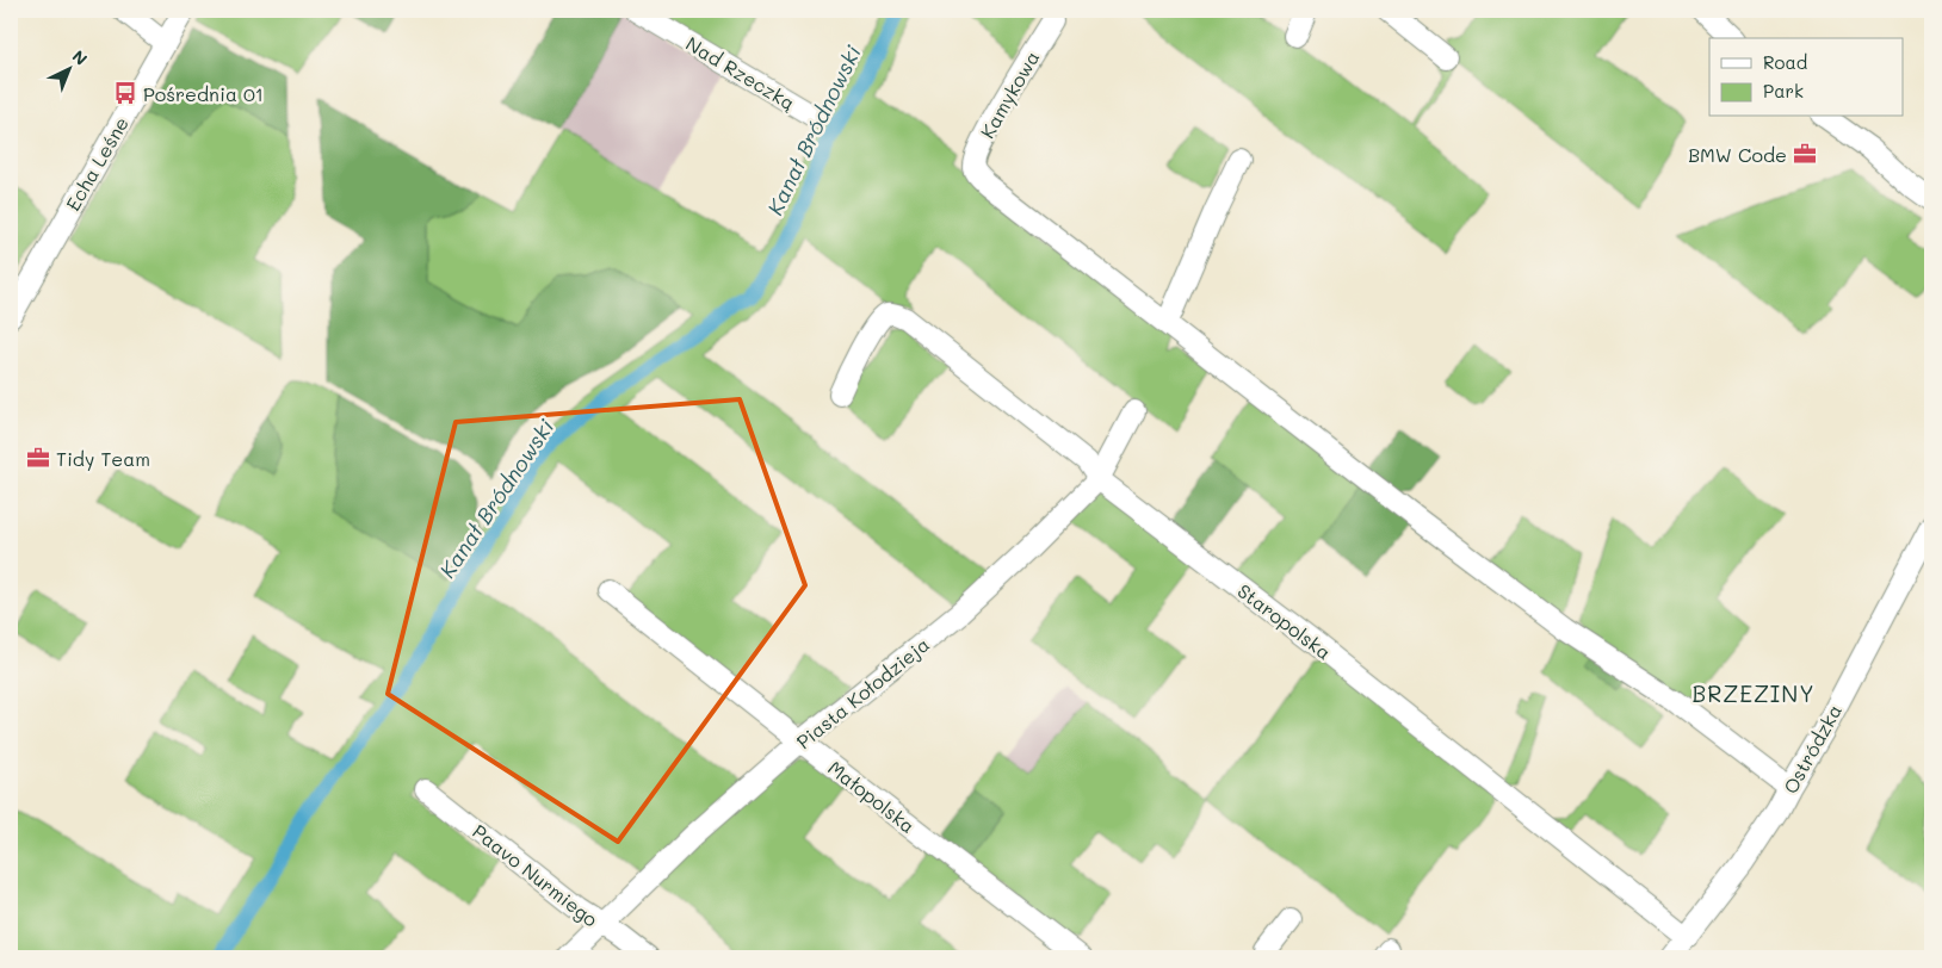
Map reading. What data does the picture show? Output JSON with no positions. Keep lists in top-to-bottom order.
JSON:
{
  "streets": {
    "street": [
      "Nad Rzeczką",
      "Kamykowa",
      "Echa Leśne",
      "Staropolska",
      "Piasta Kołodzieja",
      "Ostródzka",
      "Małopolska",
      "Paavo Nurmiego"
    ]
  },
  "crossings": [
    ["Staropolska", "Piasta Kołodzieja"],
    ["Staropolska", "Ostródzka"],
    ["Piasta Kołodzieja", "Małopolska"],
    ["Piasta Kołodzieja", "Paavo Nurmiego"]
  ],
  "districts": ["BRZEZINY"],
  "water": ["Kanał Bródnowski"],
  "places": {
    "bus stop": ["Pośrednia 01"],
    "office": ["BMW Code", "Tidy Team"]
  },
  "legend": ["Road", "Park"],
  "north": "top right"
}
